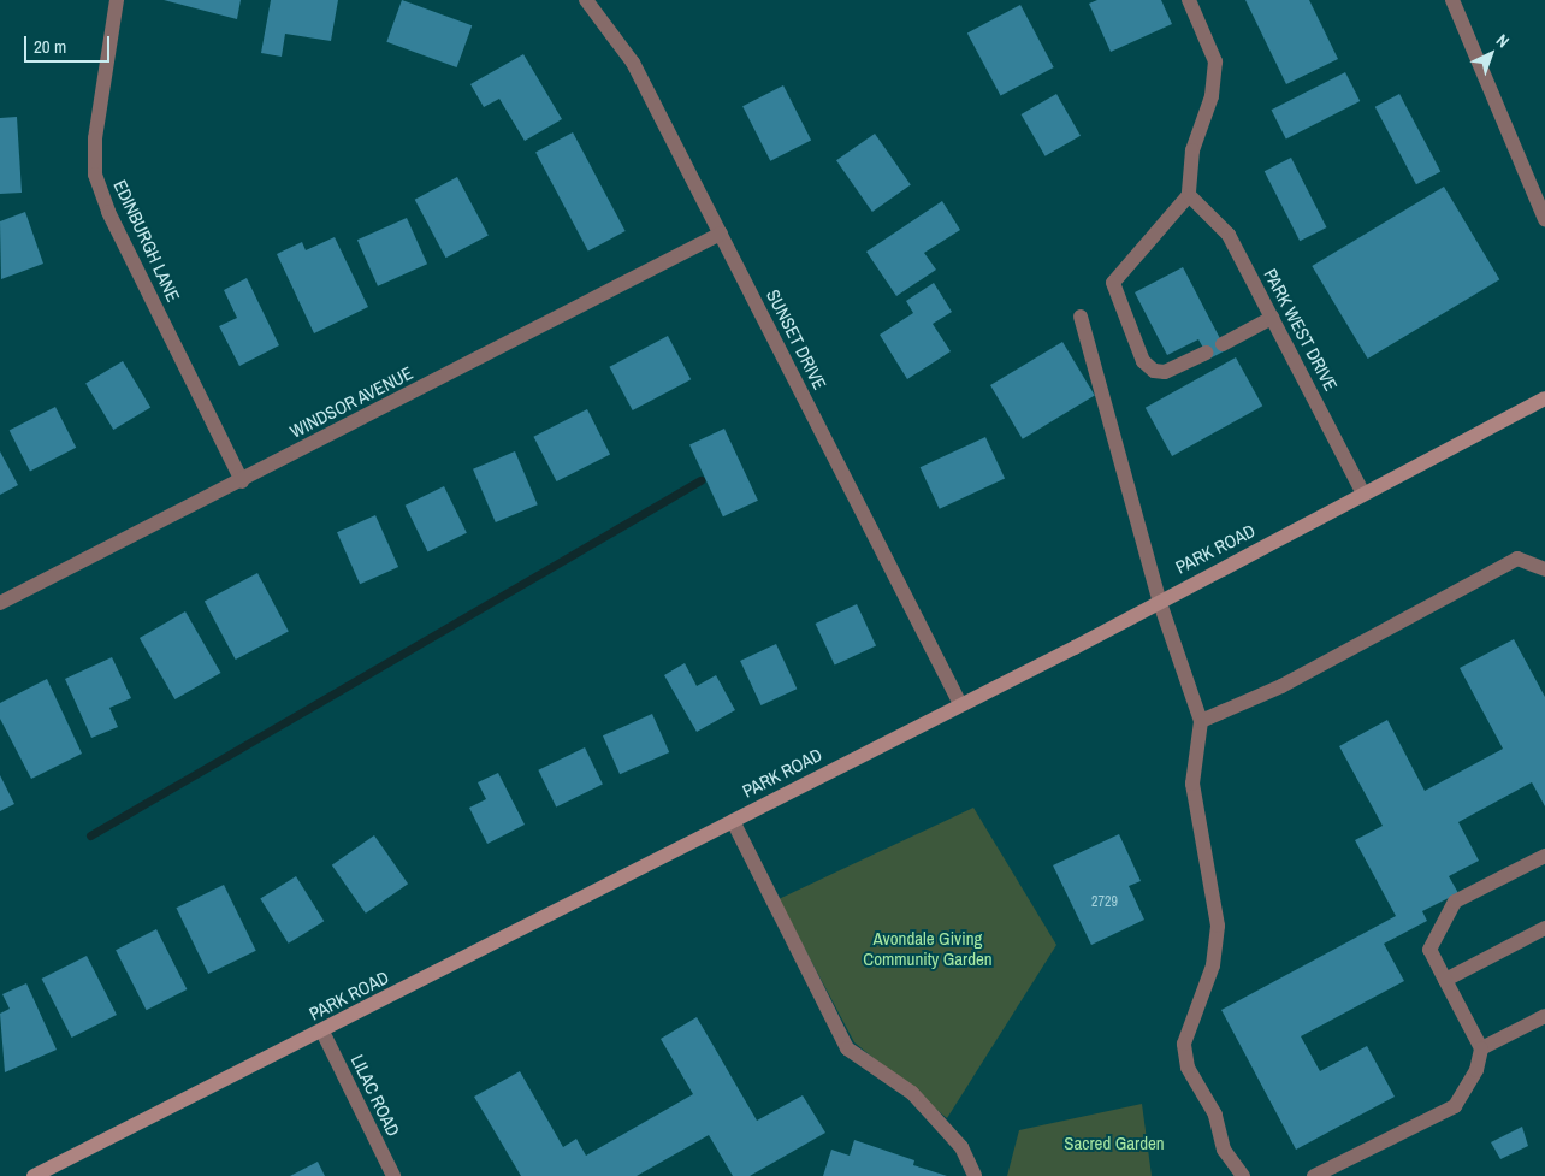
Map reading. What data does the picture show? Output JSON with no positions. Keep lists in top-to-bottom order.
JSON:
{
  "streets": {
    "main road": ["PARK ROAD"],
    "street": [
      "EDINBURGH LANE",
      "PARK WEST DRIVE",
      "SUNSET DRIVE",
      "WINDSOR AVENUE",
      "LILAC ROAD"
    ]
  },
  "crossings": [
    ["EDINBURGH LANE", "WINDSOR AVENUE"],
    ["PARK WEST DRIVE", "PARK ROAD"],
    ["SUNSET DRIVE", "WINDSOR AVENUE"],
    ["SUNSET DRIVE", "PARK ROAD"],
    ["PARK ROAD", "LILAC ROAD"]
  ],
  "parks": ["Avondale Giving Community Garden", "Sacred Garden"],
  "house_numbers": ["2729"],
  "scale_bar": "20 m",
  "north": "top right"
}
